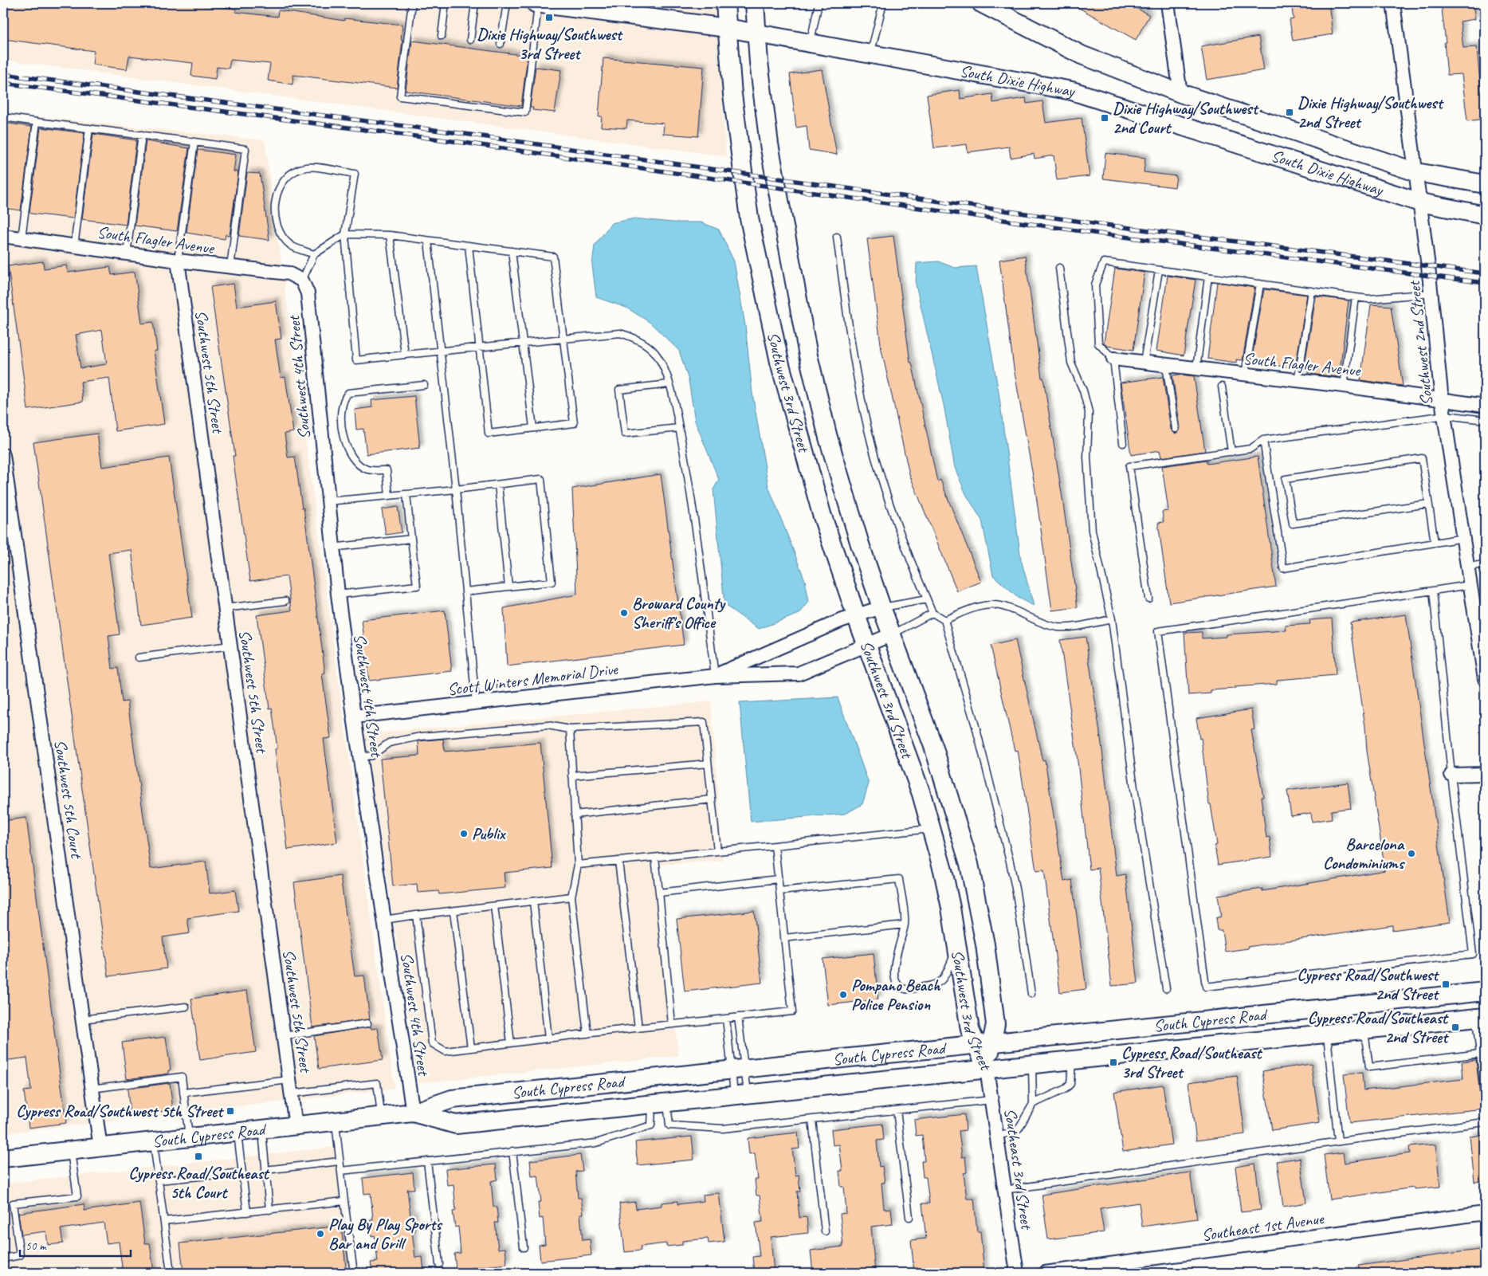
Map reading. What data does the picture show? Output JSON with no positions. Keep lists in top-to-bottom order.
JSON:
{
  "streets": {
    "street": [
      "South Dixie Highway",
      "South Flagler Avenue",
      "Southwest 2nd Street",
      "Southwest 5th Street",
      "Southwest 4th Street",
      "Southwest 3rd Street",
      "Scott Winters Memorial Drive",
      "Southwest 5th Court",
      "South Cypress Road",
      "Southeast 3rd Street",
      "Southeast 1st Avenue"
    ]
  },
  "crossings": [
    ["South Dixie Highway", "Southwest 2nd Street"],
    ["South Dixie Highway", "Southwest 3rd Street"],
    ["South Flagler Avenue", "Southwest 2nd Street"],
    ["South Flagler Avenue", "Southwest 5th Street"],
    ["South Flagler Avenue", "Southwest 4th Street"],
    ["Southwest 5th Street", "South Cypress Road"],
    ["Southwest 4th Street", "Scott Winters Memorial Drive"],
    ["Southwest 4th Street", "South Cypress Road"],
    ["Southwest 3rd Street", "Scott Winters Memorial Drive"],
    ["Southwest 3rd Street", "South Cypress Road"],
    ["Southwest 3rd Street", "Southeast 3rd Street"],
    ["Southwest 5th Court", "South Cypress Road"],
    ["South Cypress Road", "Southeast 3rd Street"]
  ],
  "places": {
    "transit": [
      "Dixie Highway/Southwest 3rd Street",
      "Dixie Highway/Southwest 2nd Street",
      "Dixie Highway/Southwest 2nd Court",
      "Cypress Road/Southwest 2nd Street",
      "Cypress Road/Southeast 2nd Street",
      "Cypress Road/Southeast 3rd Street",
      "Cypress Road/Southwest 5th Street",
      "Cypress Road/Southeast 5th Court"
    ],
    "other": [
      "Broward County Sheriff's Office",
      "Publix",
      "Barcelona Condominiums",
      "Pompano Beach Police Pension",
      "Play By Play Sports Bar and Grill"
    ]
  },
  "scale_bar": "50 m"
}
